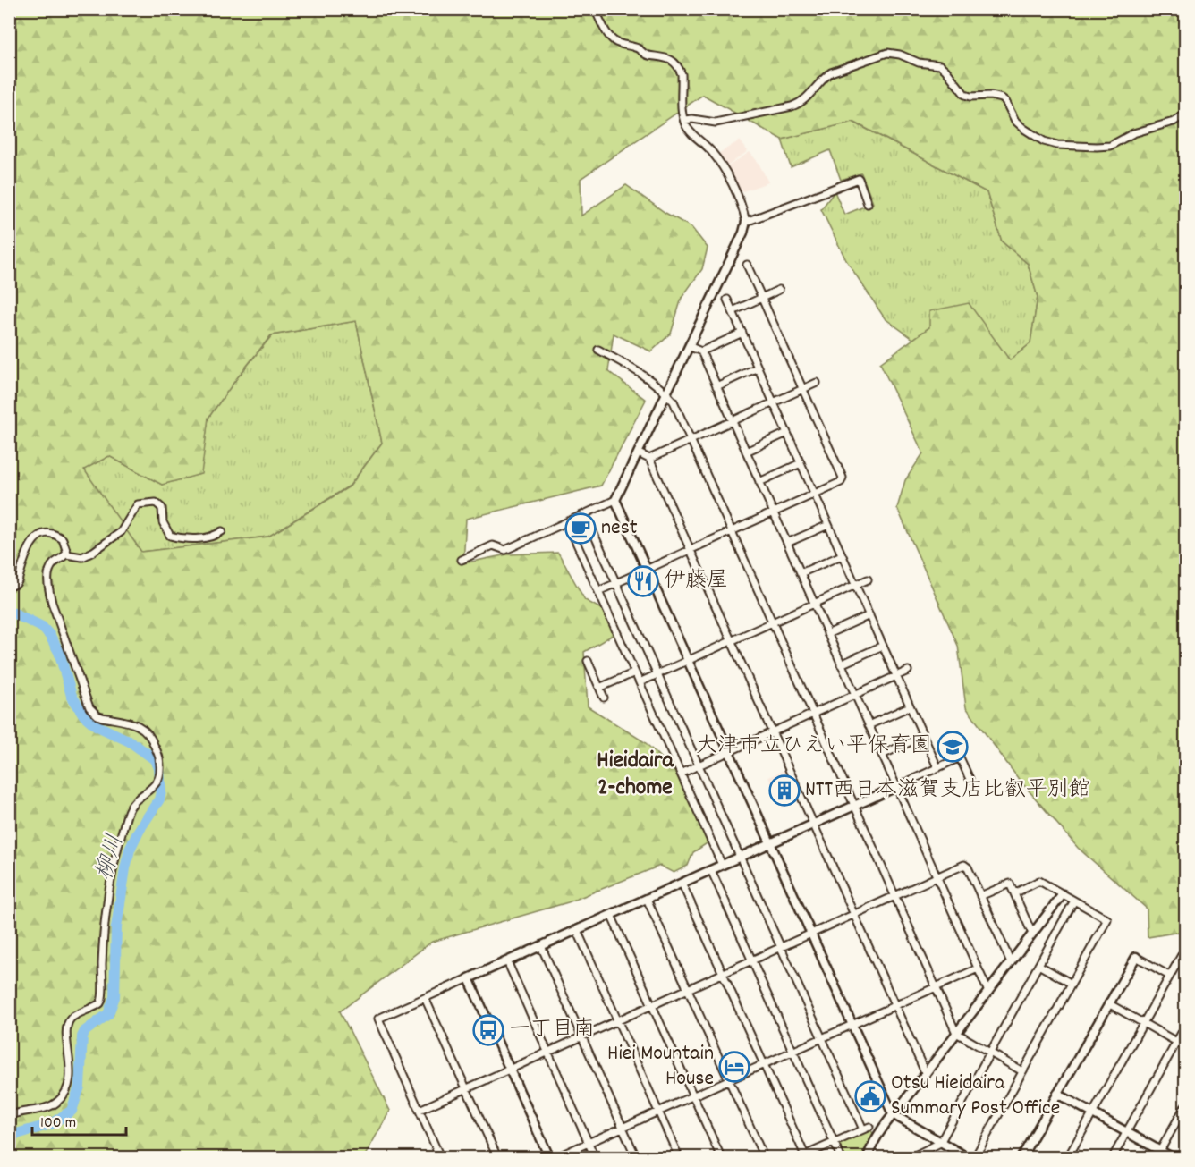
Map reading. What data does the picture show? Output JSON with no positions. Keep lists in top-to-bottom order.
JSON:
{
  "districts": ["Hieidaira 2-chome"],
  "water": ["柳川"],
  "places": {
    "cafe": ["nest"],
    "restaurant": ["伊藤屋"],
    "school or university": ["大津市立ひえい平保育園"],
    "building": ["NTT西日本滋賀支店比叡平別館"],
    "bus stop": ["一丁目南"],
    "hotel": ["Hiei Mountain House"],
    "public building": ["Otsu Hieidaira Summary Post Office"]
  },
  "scale_bar": "100 m"
}
